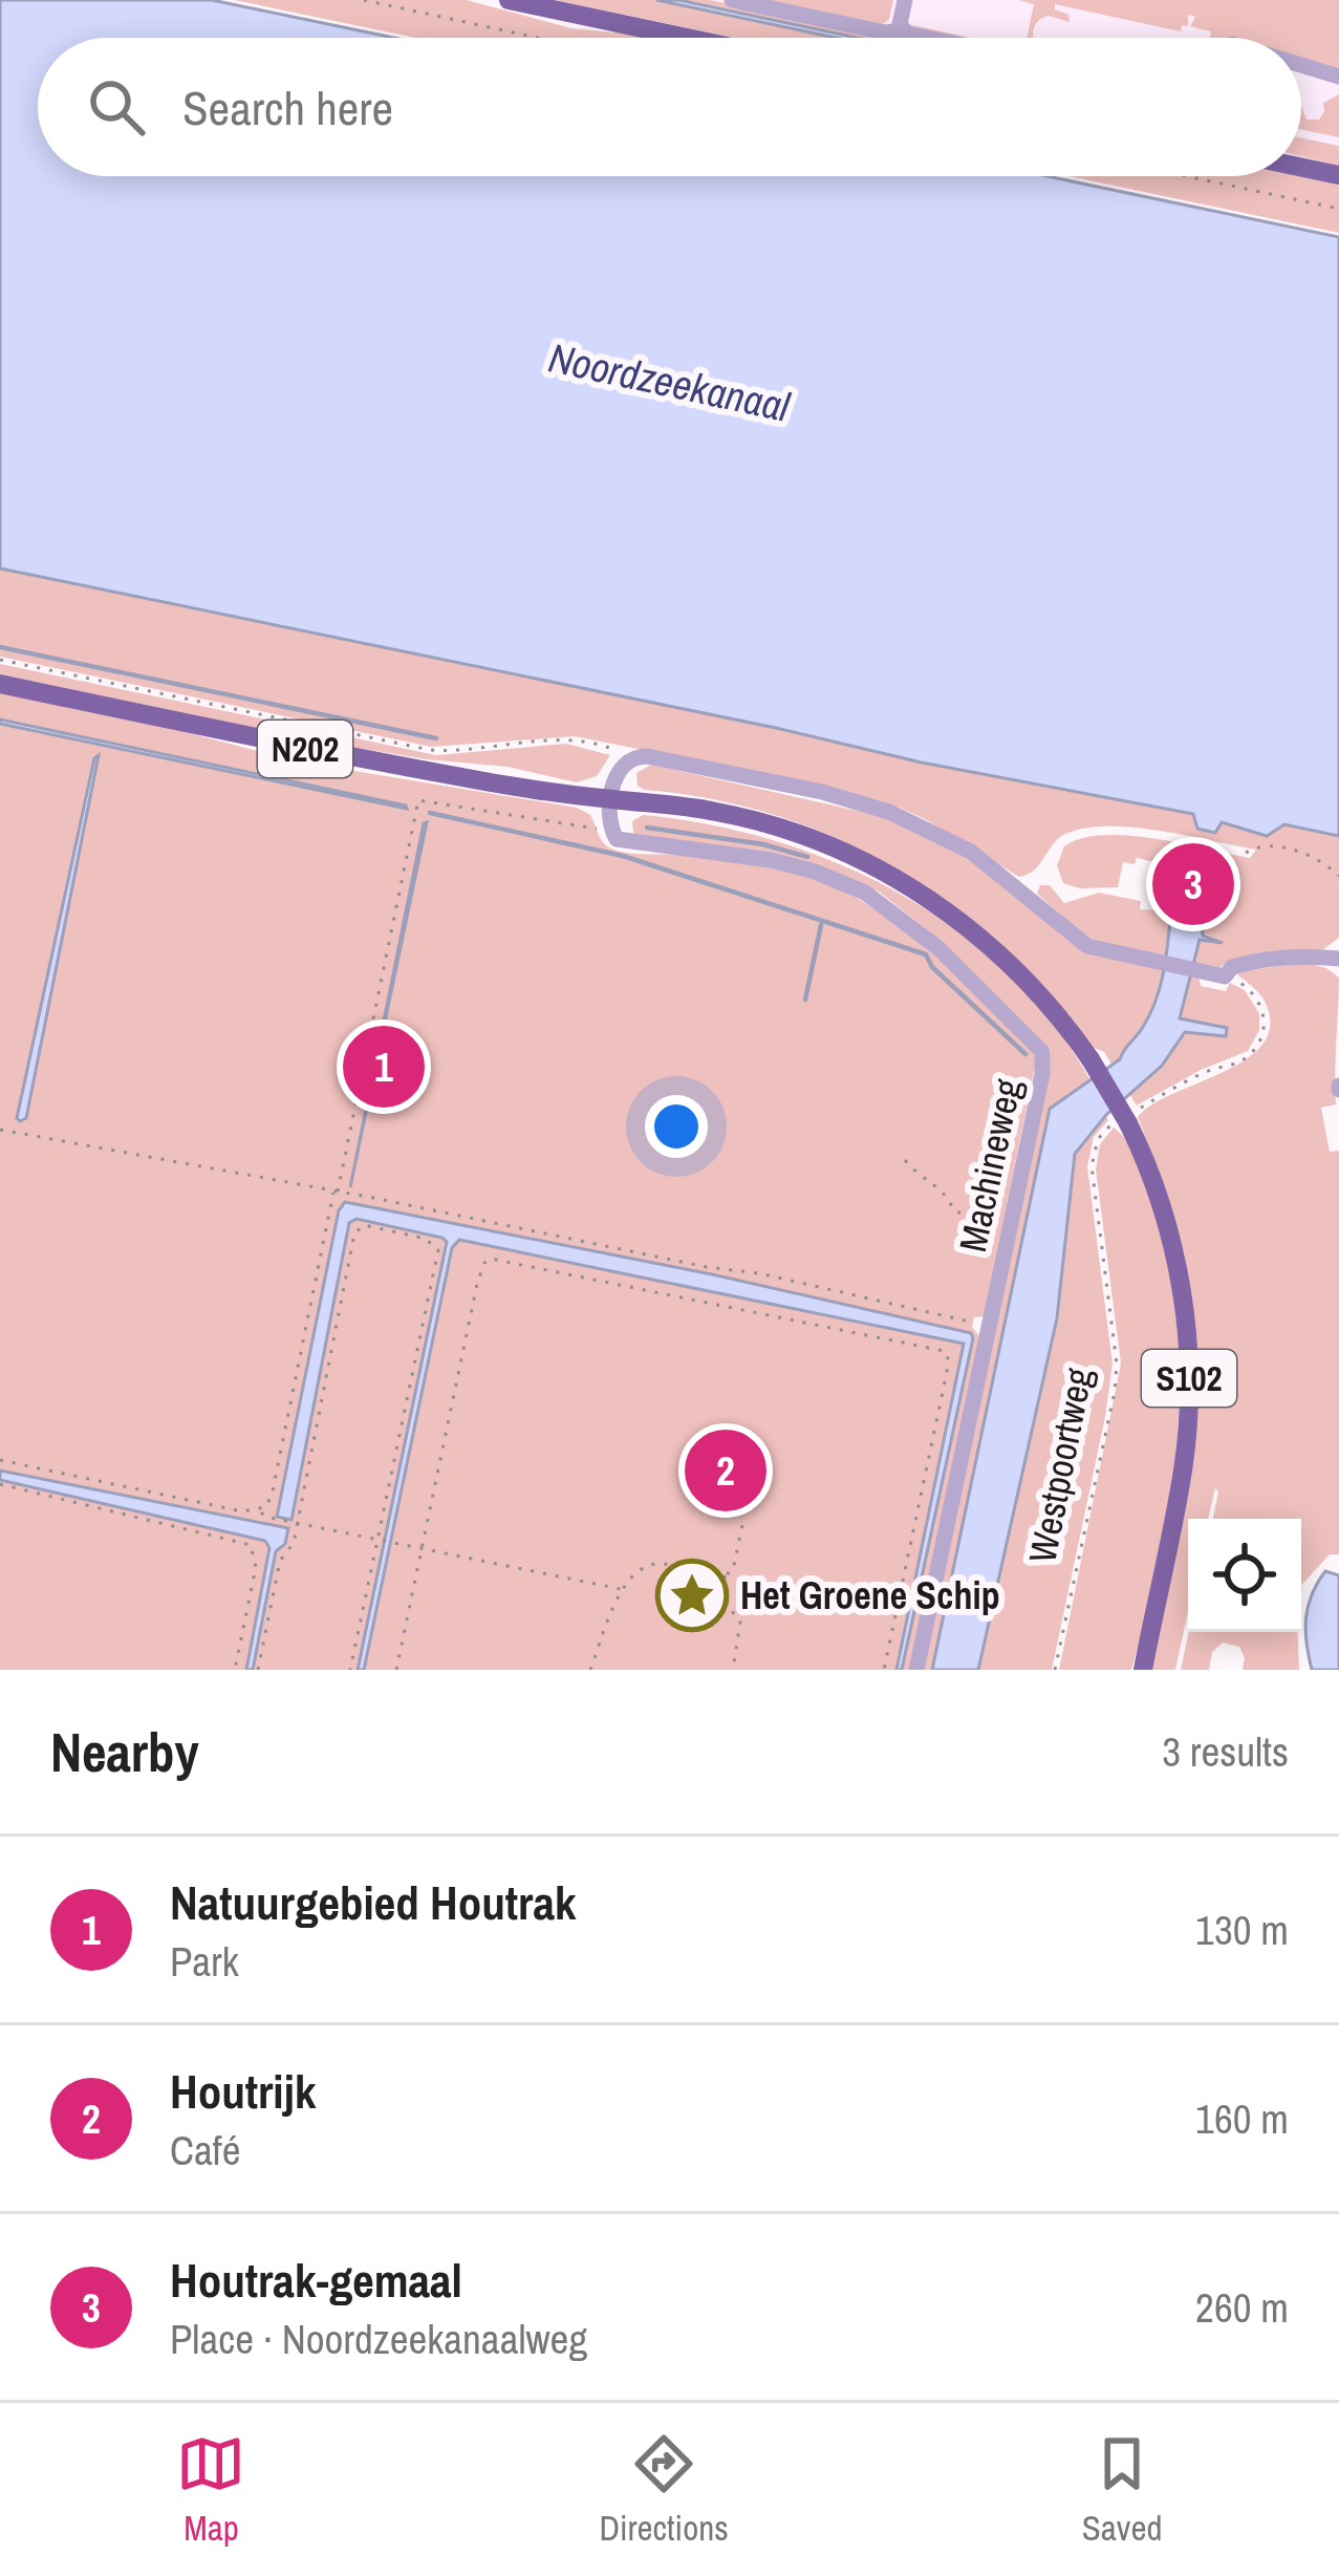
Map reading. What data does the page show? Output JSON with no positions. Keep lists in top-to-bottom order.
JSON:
{
  "streets": {
    "main road": ["N202", "S102"],
    "street": ["Machineweg"],
    "path": ["Westpoortweg"]
  },
  "crossings": [
    ["N202", "S102"],
    ["S102", "Westpoortweg"]
  ],
  "water": ["Noordzeekanaal"],
  "places": {
    "place": ["Het Groene Schip"]
  },
  "page": {
    "search": "Search here",
    "pins": ["3", "1", "2"],
    "heading": ["Nearby", "3 results"],
    "list": [
      {
        "mark": "1",
        "name": "Natuurgebied Houtrak",
        "note": "Park",
        "value": "130 m"
      },
      {
        "mark": "2",
        "name": "Houtrijk",
        "note": "Café",
        "value": "160 m"
      },
      {
        "mark": "3",
        "name": "Houtrak-gemaal",
        "note": "Place · Noordzeekanaalweg",
        "value": "260 m"
      }
    ],
    "nav": ["Map", "Directions", "Saved"]
  }
}
